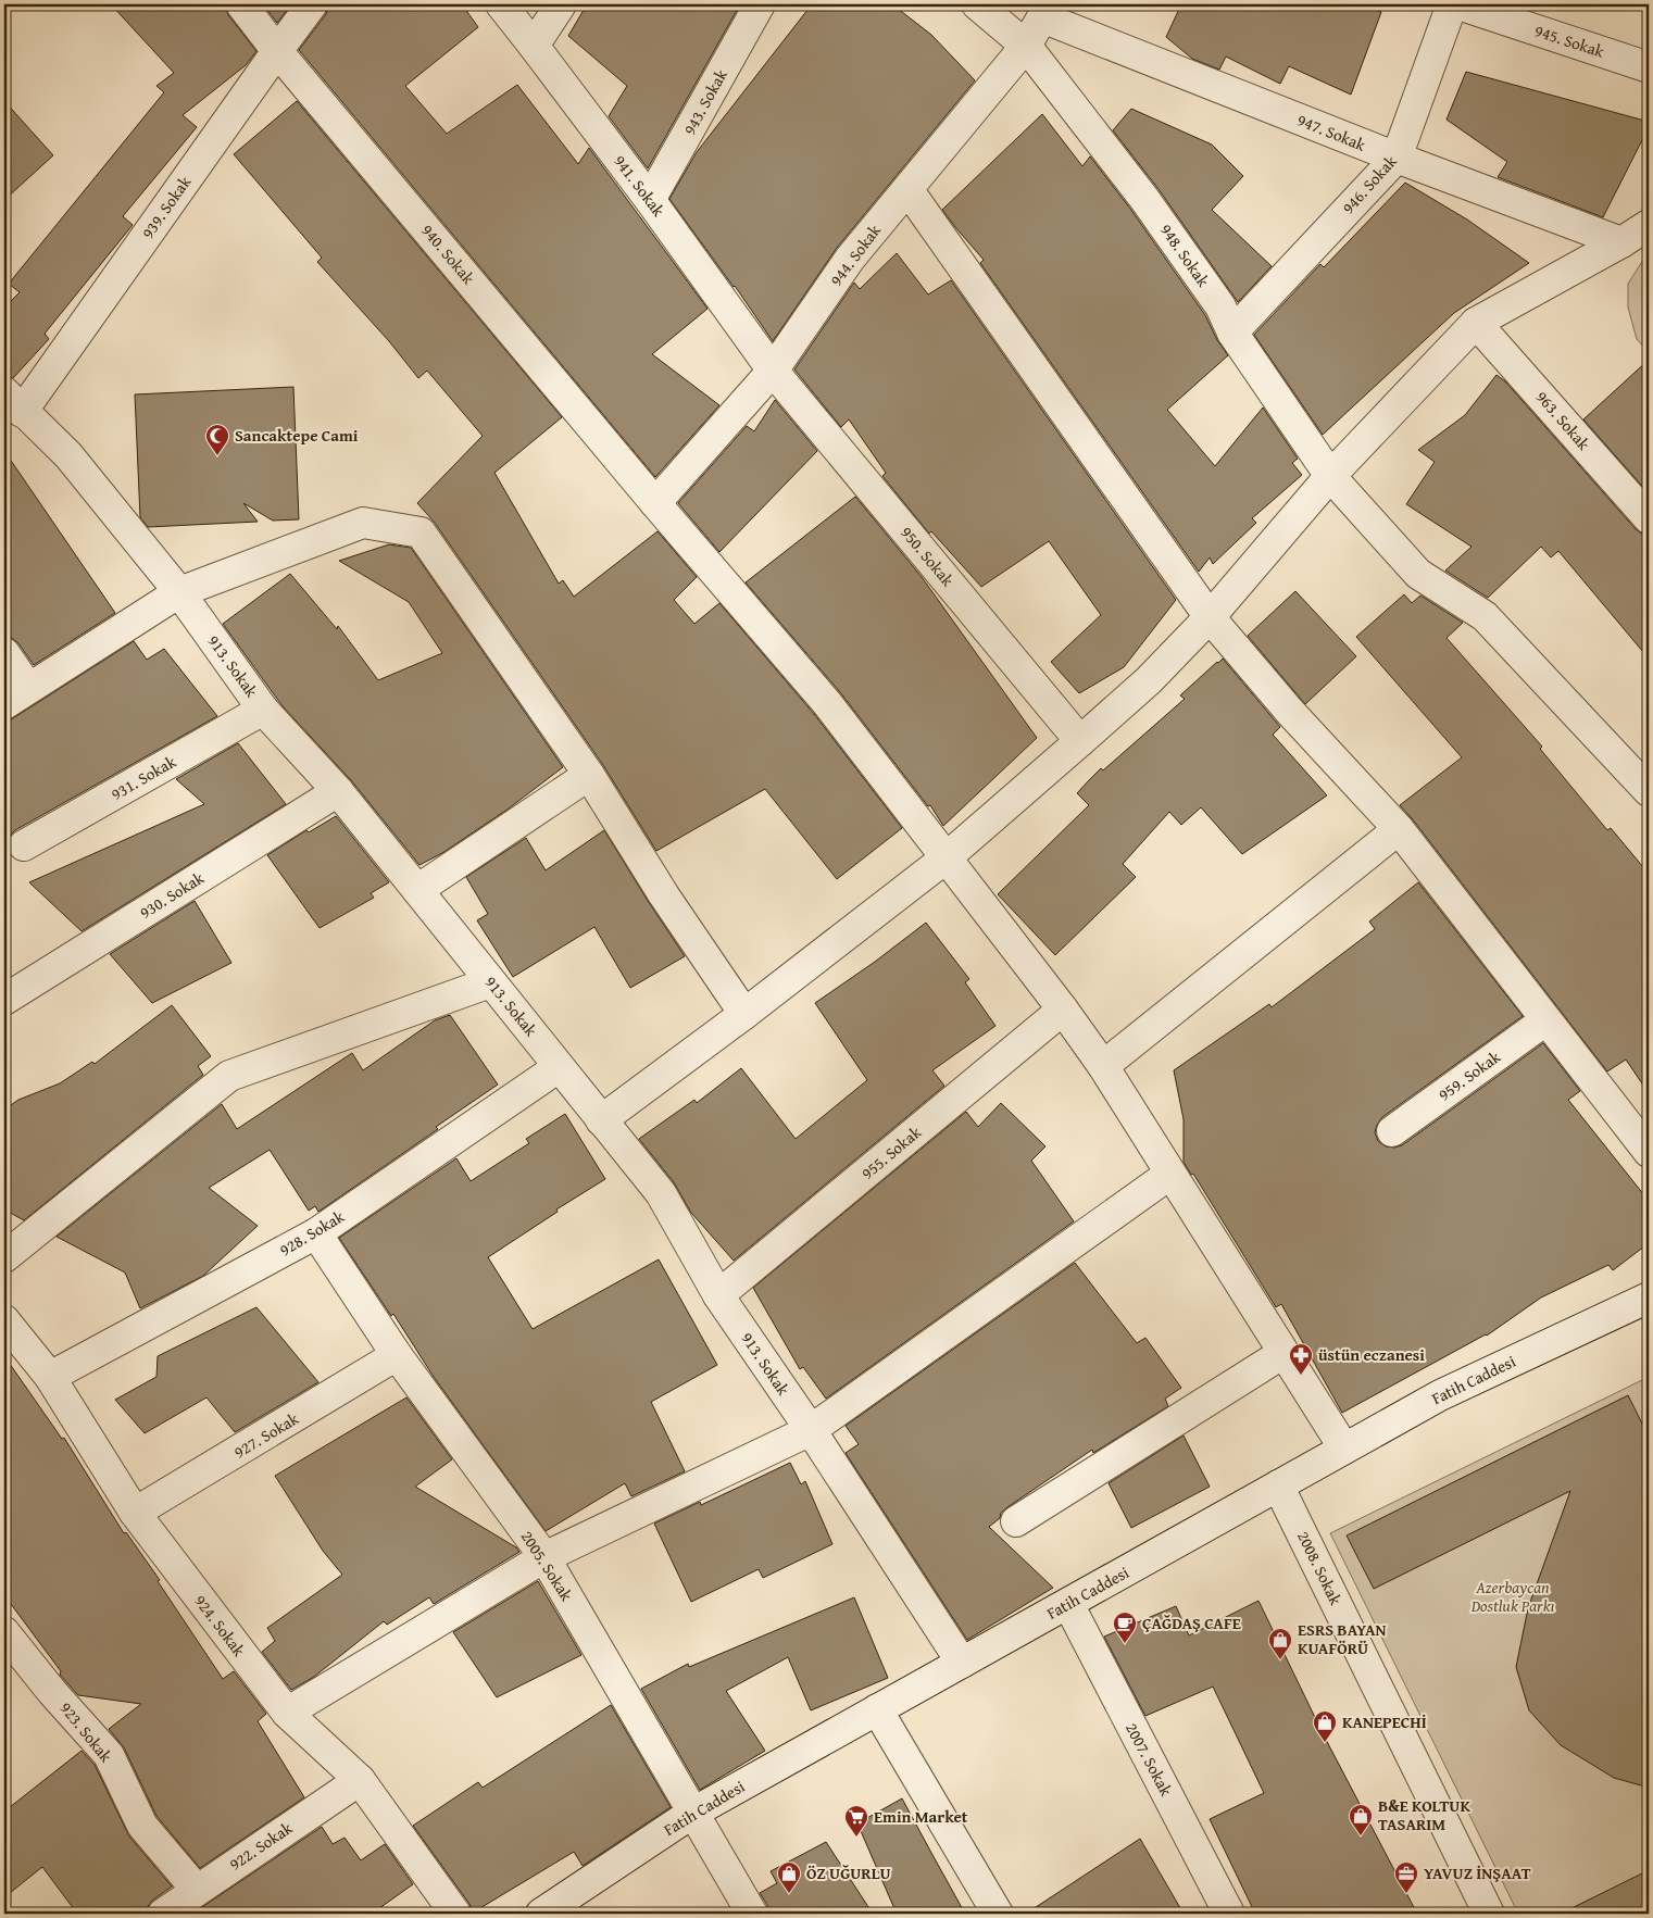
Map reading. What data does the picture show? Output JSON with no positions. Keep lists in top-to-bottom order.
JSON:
{
  "streets": {
    "street": [
      "945. Sokak",
      "943. Sokak",
      "947. Sokak",
      "946. Sokak",
      "941. Sokak",
      "939. Sokak",
      "940. Sokak",
      "944. Sokak",
      "948. Sokak",
      "963. Sokak",
      "950. Sokak",
      "913. Sokak",
      "931. Sokak",
      "930. Sokak",
      "959. Sokak",
      "955. Sokak",
      "928. Sokak",
      "Fatih Caddesi",
      "927. Sokak",
      "2005. Sokak",
      "2008. Sokak",
      "924. Sokak",
      "923. Sokak",
      "2007. Sokak",
      "922. Sokak"
    ]
  },
  "crossings": [
    ["943. Sokak", "941. Sokak"],
    ["947. Sokak", "946. Sokak"],
    ["947. Sokak", "944. Sokak"],
    ["946. Sokak", "948. Sokak"],
    ["941. Sokak", "944. Sokak"],
    ["941. Sokak", "950. Sokak"],
    ["939. Sokak", "940. Sokak"],
    ["939. Sokak", "913. Sokak"],
    ["940. Sokak", "944. Sokak"],
    ["940. Sokak", "955. Sokak"],
    ["940. Sokak", "Fatih Caddesi"],
    ["944. Sokak", "948. Sokak"],
    ["944. Sokak", "950. Sokak"],
    ["913. Sokak", "931. Sokak"],
    ["913. Sokak", "930. Sokak"],
    ["913. Sokak", "955. Sokak"],
    ["913. Sokak", "928. Sokak"],
    ["913. Sokak", "Fatih Caddesi"],
    ["928. Sokak", "2005. Sokak"],
    ["928. Sokak", "924. Sokak"],
    ["Fatih Caddesi", "2005. Sokak"],
    ["Fatih Caddesi", "2008. Sokak"],
    ["Fatih Caddesi", "2007. Sokak"],
    ["927. Sokak", "2005. Sokak"],
    ["927. Sokak", "924. Sokak"],
    ["924. Sokak", "922. Sokak"],
    ["923. Sokak", "922. Sokak"]
  ],
  "parks": ["Azerbaycan Dostluk Parkı"],
  "places": {
    "mosque": ["Sancaktepe Cami"],
    "pharmacy": ["üstün eczanesi"],
    "cafe": ["ÇAĞDAŞ CAFE"],
    "shop": [
      "ESRS BAYAN KUAFÖRÜ",
      "KANEPECHİ",
      "B&E KOLTUK TASARIM",
      "ÖZ UĞURLU"
    ],
    "supermarket": ["Emin Market"],
    "office": ["YAVUZ İNŞAAT"]
  }
}
